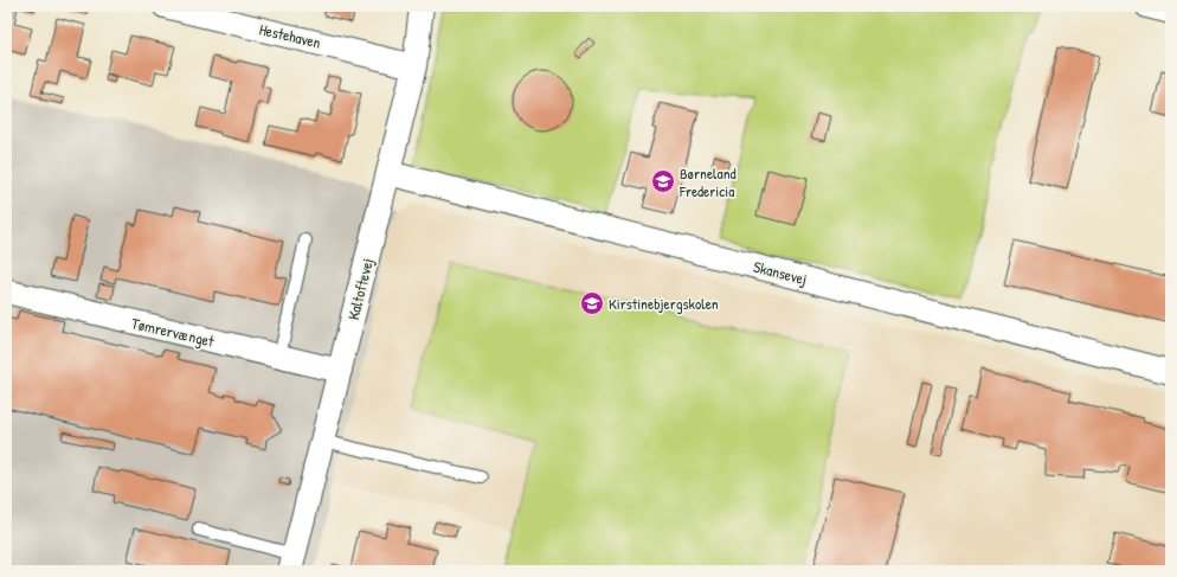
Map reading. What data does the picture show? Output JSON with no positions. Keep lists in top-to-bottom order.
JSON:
{
  "streets": {
    "street": [
      "Hestehaven",
      "Skansevej",
      "Kaltoftevej",
      "Tømrervænget"
    ]
  },
  "crossings": [
    ["Hestehaven", "Kaltoftevej"],
    ["Skansevej", "Kaltoftevej"],
    ["Kaltoftevej", "Tømrervænget"]
  ],
  "places": {
    "school or university": ["Børneland Fredericia", "Kirstinebjergskolen"]
  }
}
